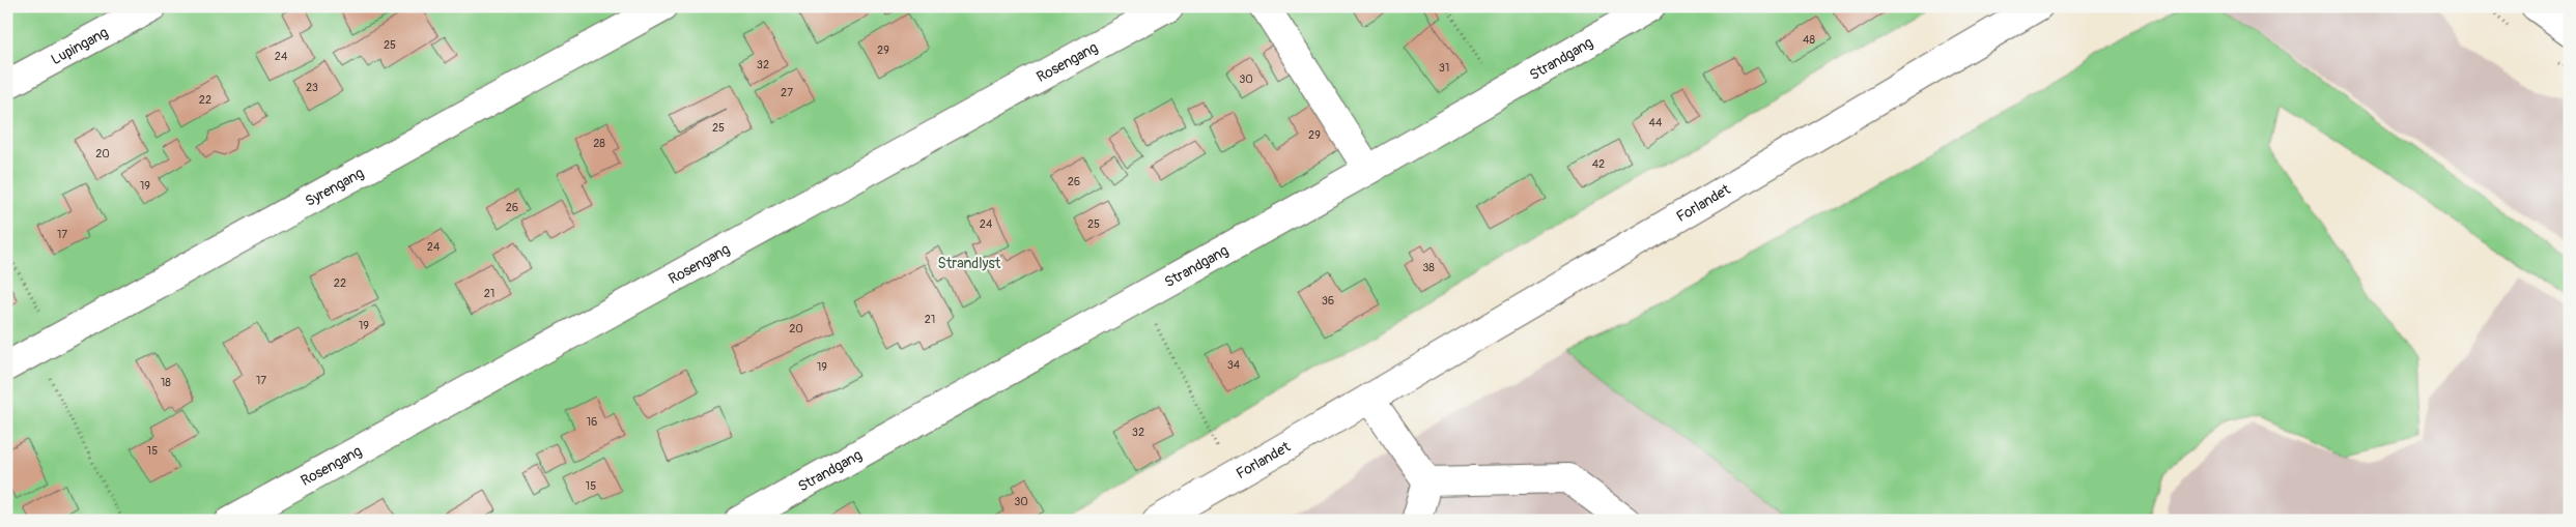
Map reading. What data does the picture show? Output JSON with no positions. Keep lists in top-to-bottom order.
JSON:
{
  "streets": {
    "street": [
      "Lupingang",
      "Strandgang",
      "Rosengang",
      "Syrengang",
      "Forlandet"
    ]
  },
  "parks": ["Strandlyst"],
  "house_numbers": [
    "48",
    "25",
    "29",
    "24",
    "32",
    "31",
    "30",
    "23",
    "27",
    "22",
    "44",
    "25",
    "29",
    "28",
    "20",
    "42",
    "26",
    "19",
    "26",
    "24",
    "25",
    "17",
    "24",
    "38",
    "22",
    "21",
    "36",
    "21",
    "19",
    "20",
    "34",
    "19",
    "17",
    "18",
    "16",
    "32",
    "15",
    "15",
    "30"
  ]
}
